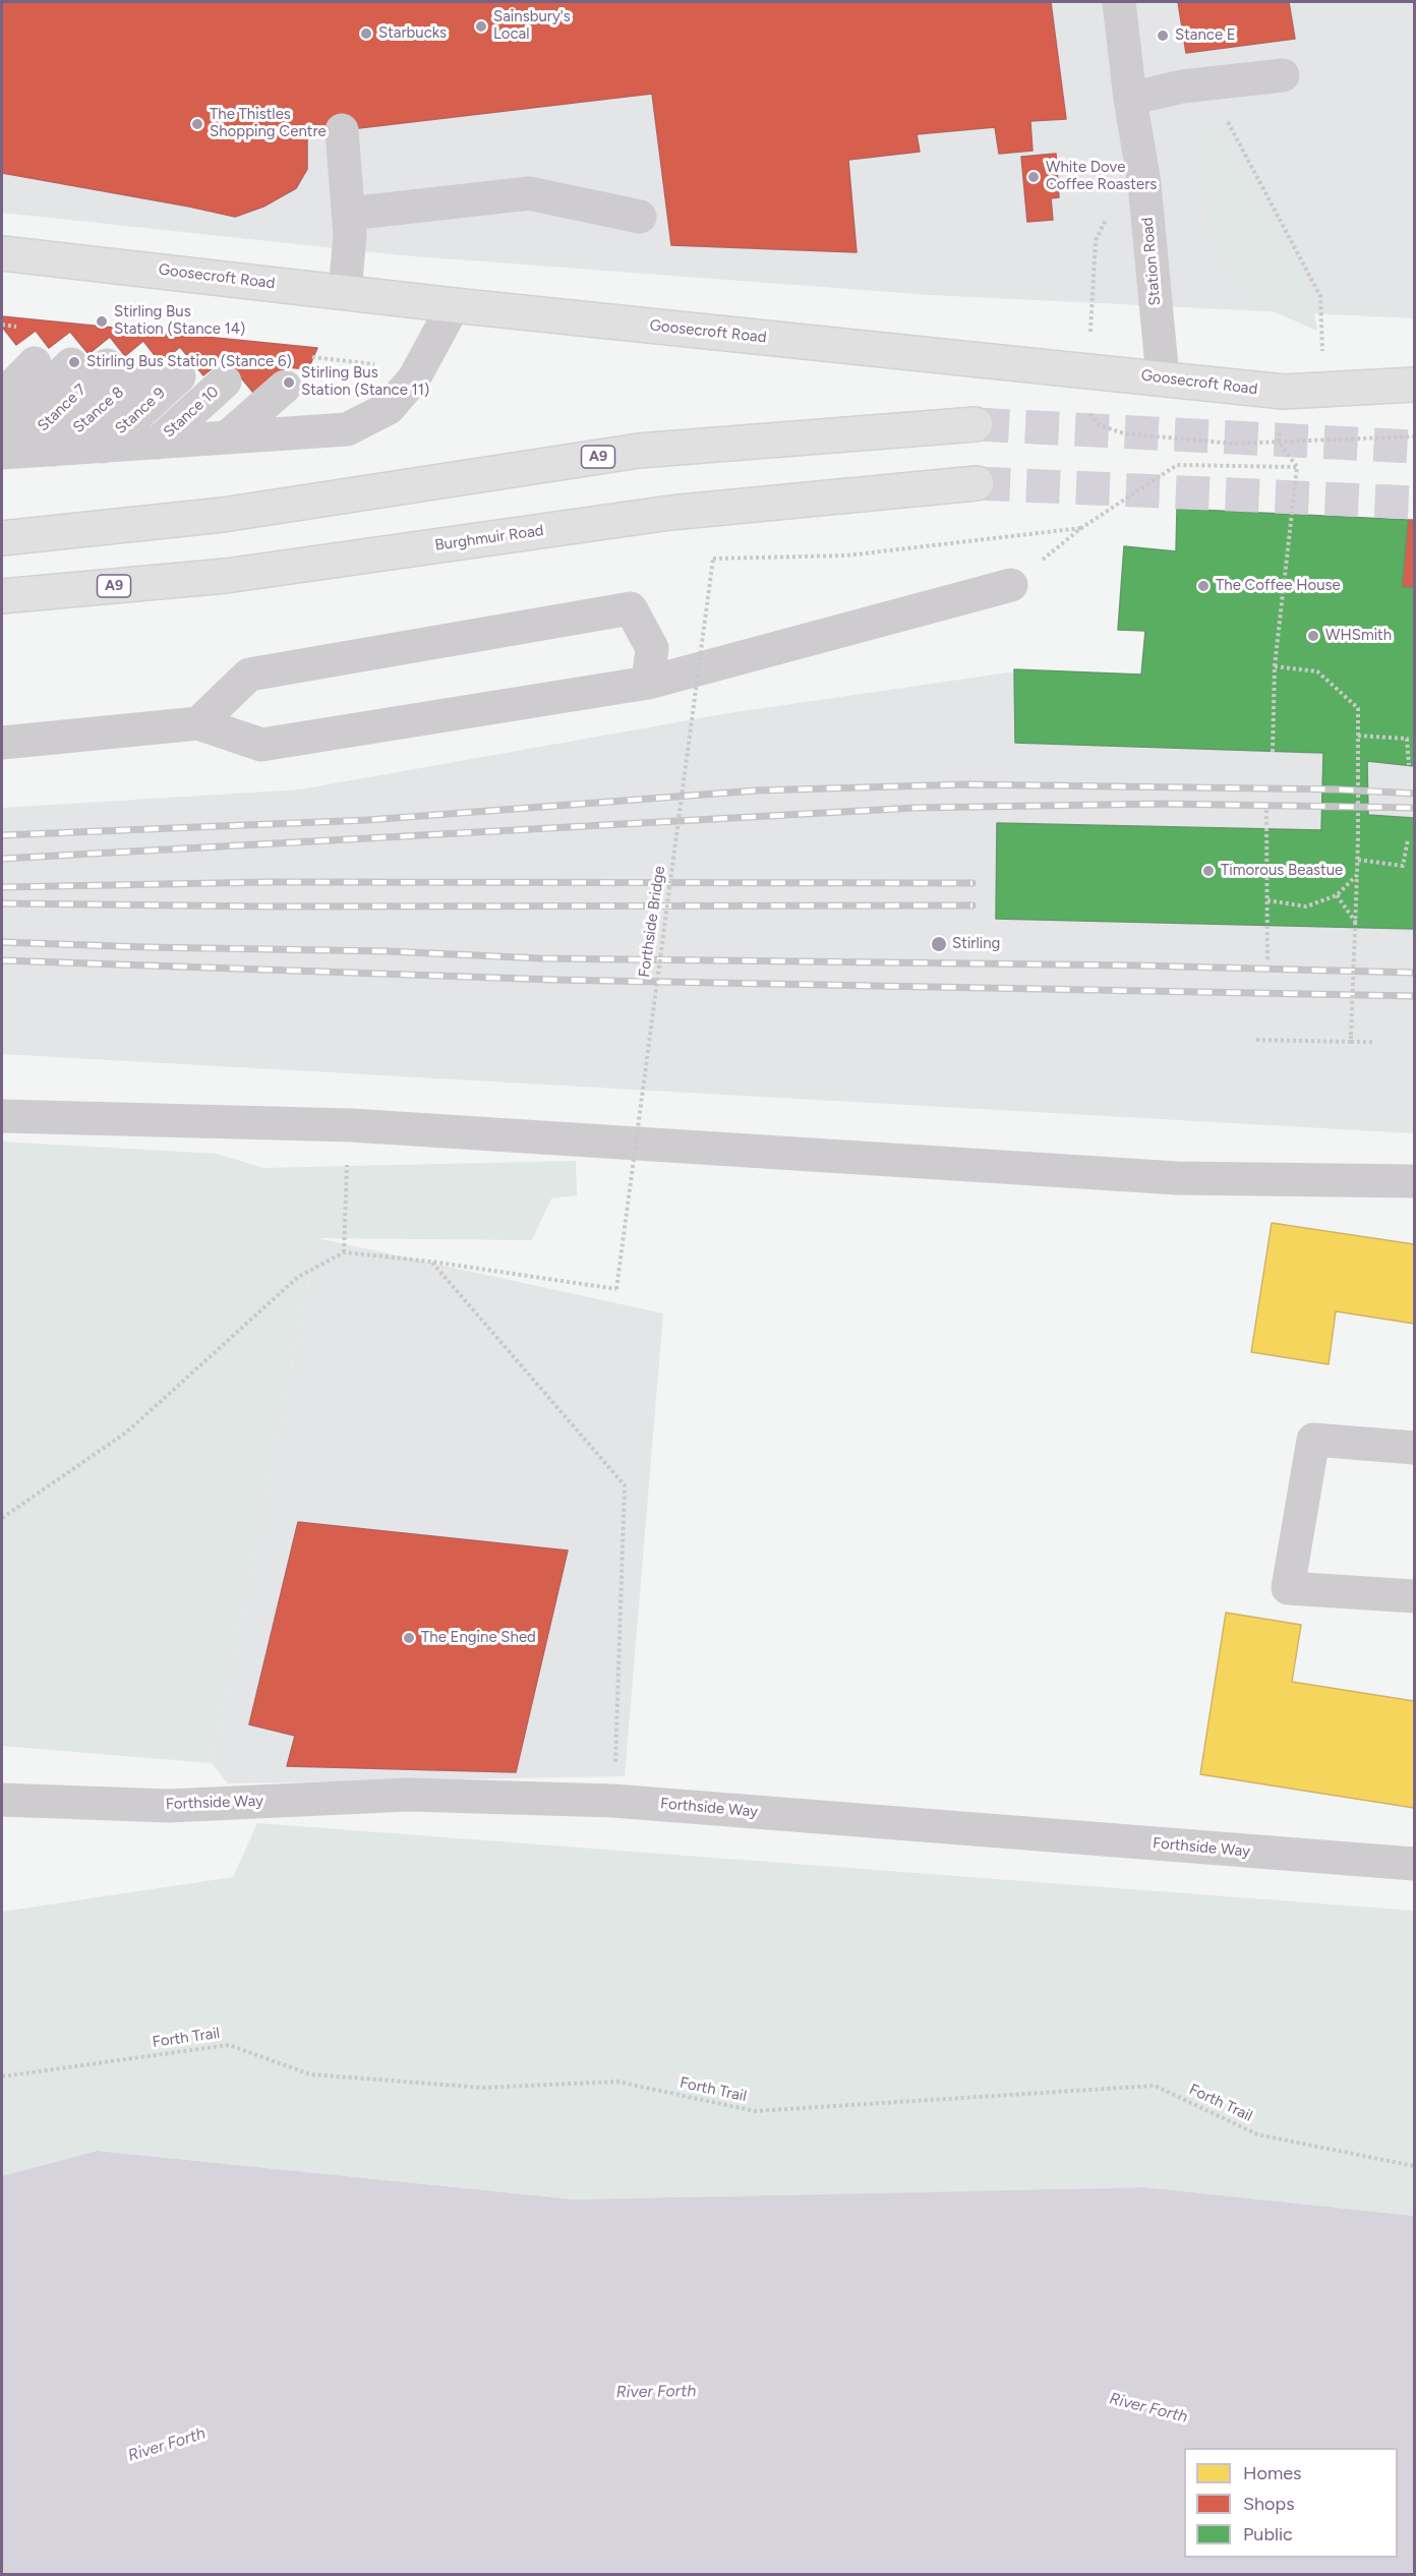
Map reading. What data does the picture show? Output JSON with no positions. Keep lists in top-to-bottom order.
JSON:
{
  "streets": {
    "main road": ["Goosecroft Road", "A9", "Burghmuir Road"],
    "street": [
      "Station Road",
      "Stance 7",
      "Stance 8",
      "Stance 9",
      "Stance 10",
      "Forthside Way"
    ],
    "path": ["Forthside Bridge", "Forth Trail"]
  },
  "crossings": [
    ["Station Road", "Goosecroft Road"]
  ],
  "water": ["River Forth"],
  "places": [
    "Sainsbury's Local",
    "Starbucks",
    "Stance E",
    "The Thistles Shopping Centre",
    "White Dove Coffee Roasters",
    "Stirling Bus Station (Stance 14)",
    "Stirling Bus Station (Stance 6)",
    "Stirling Bus Station (Stance 11)",
    "The Coffee House",
    "WHSmith",
    "Timorous Beastue",
    "Stirling",
    "The Engine Shed"
  ],
  "legend": ["Homes", "Shops", "Public"]
}
